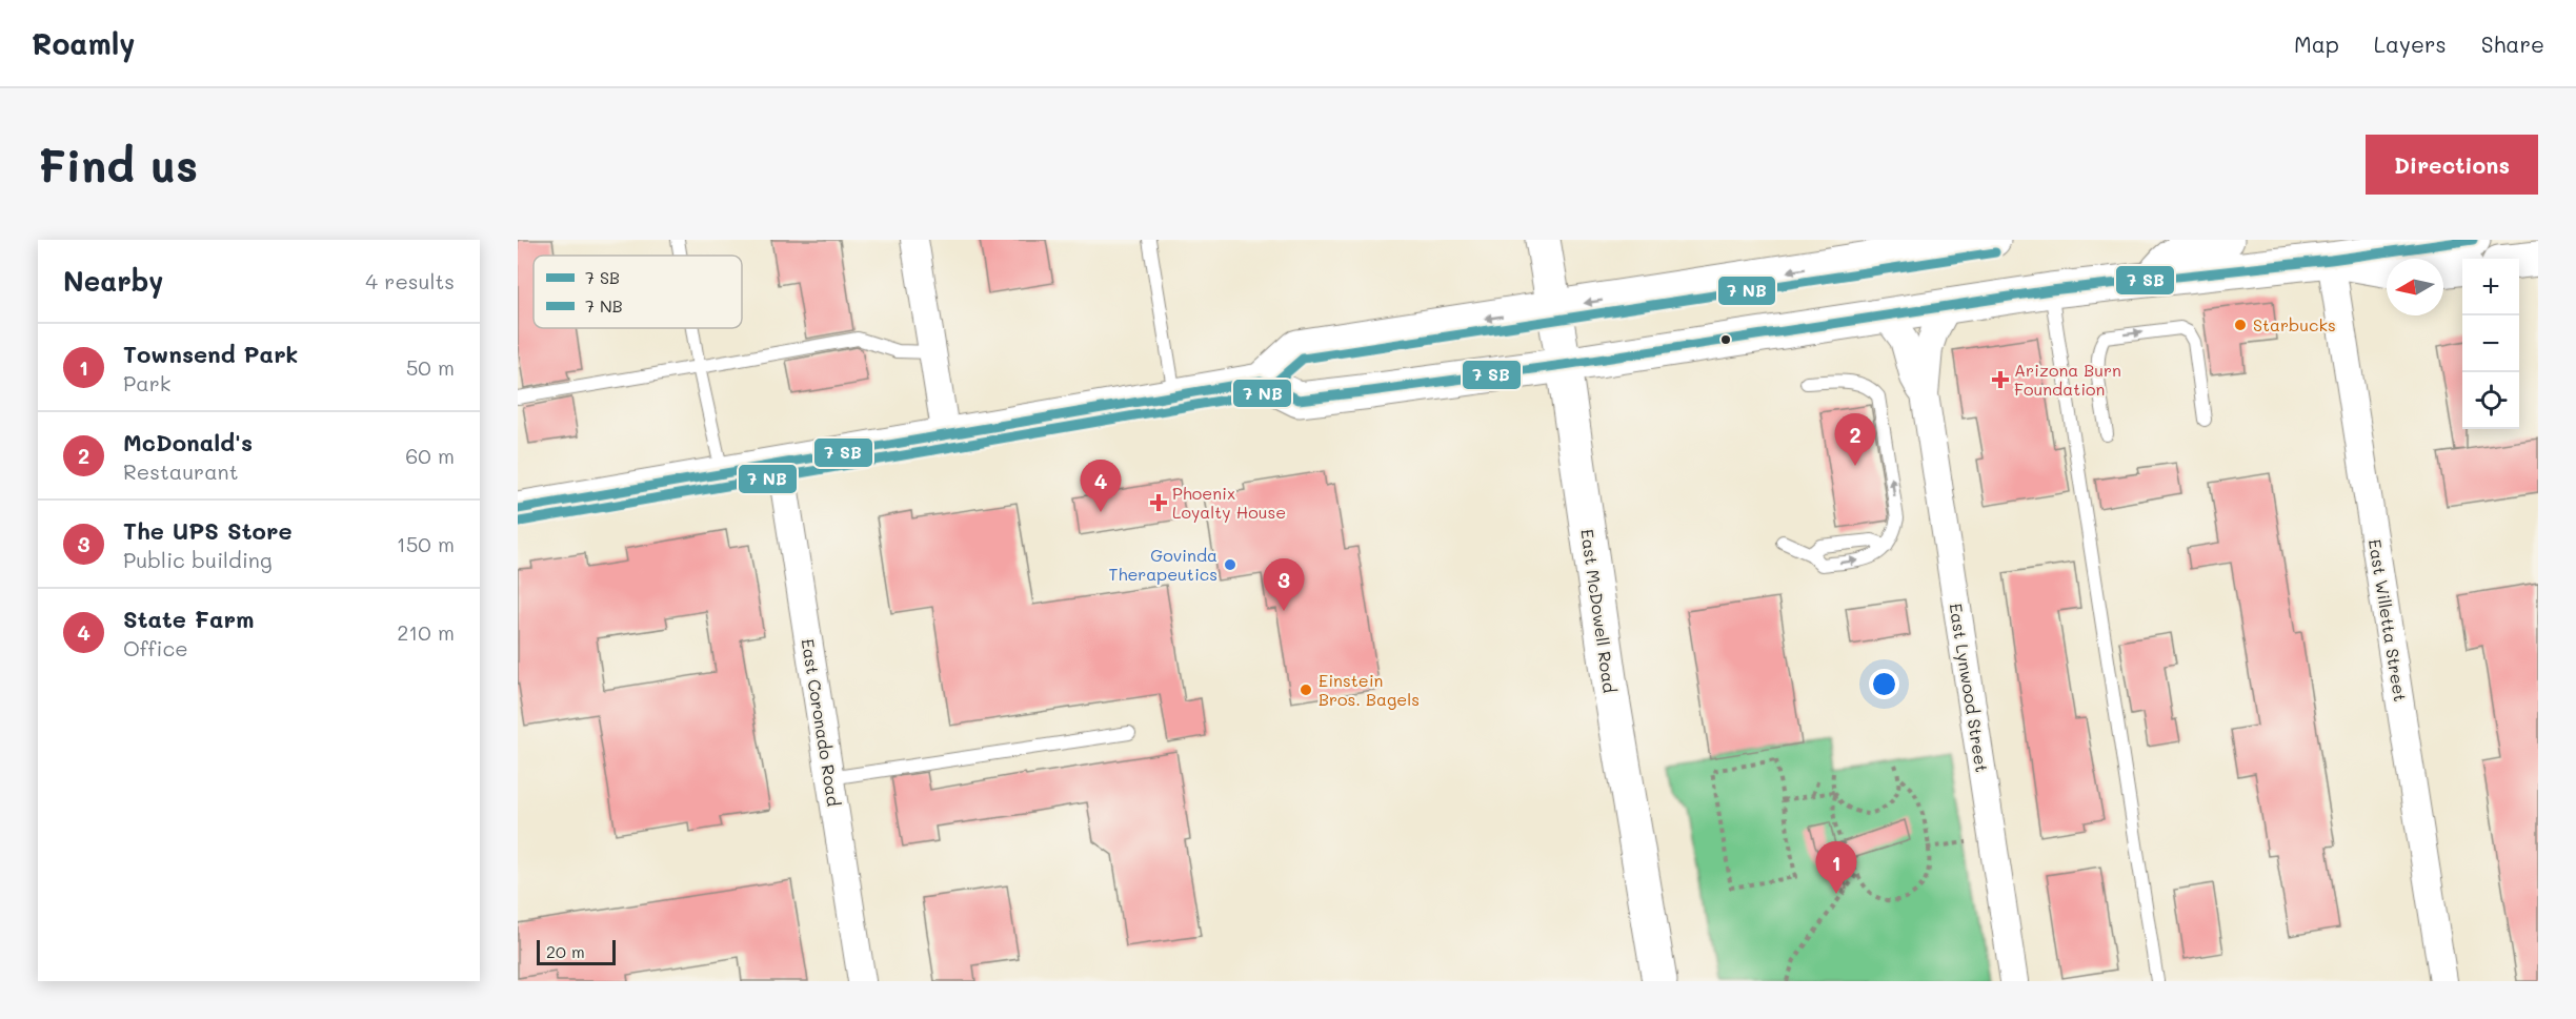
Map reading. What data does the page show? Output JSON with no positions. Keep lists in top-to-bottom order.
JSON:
{
  "streets": {
    "main road": ["East McDowell Road"],
    "street": ["East Willetta Street", "East Lynwood Street", "East Coronado Road"]
  },
  "places": {
    "other": ["Starbucks", "Govinda Therapeutics", "Einstein Bros. Bagels"],
    "health": ["Arizona Burn Foundation", "Phoenix Loyalty House"]
  },
  "legend": ["7 SB", "7 NB"],
  "scale_bar": "20 m",
  "north": "left",
  "page": {
    "header": "Roamly",
    "nav": ["Map", "Layers", "Share"],
    "buttons": "Directions",
    "title": "Find us",
    "heading": ["Nearby", "4 results"],
    "map_buttons": ["+", "−"],
    "list": [
      {
        "mark": "1",
        "name": "Townsend Park",
        "note": "Park",
        "value": "50 m"
      },
      {
        "mark": "2",
        "name": "McDonald's",
        "note": "Restaurant",
        "value": "60 m"
      },
      {
        "mark": "3",
        "name": "The UPS Store",
        "note": "Public building",
        "value": "150 m"
      },
      {
        "mark": "4",
        "name": "State Farm",
        "note": "Office",
        "value": "210 m"
      }
    ],
    "pins": [
      "2",
      "4",
      "3",
      "1"
    ],
    "scale": "20 m"
  }
}
